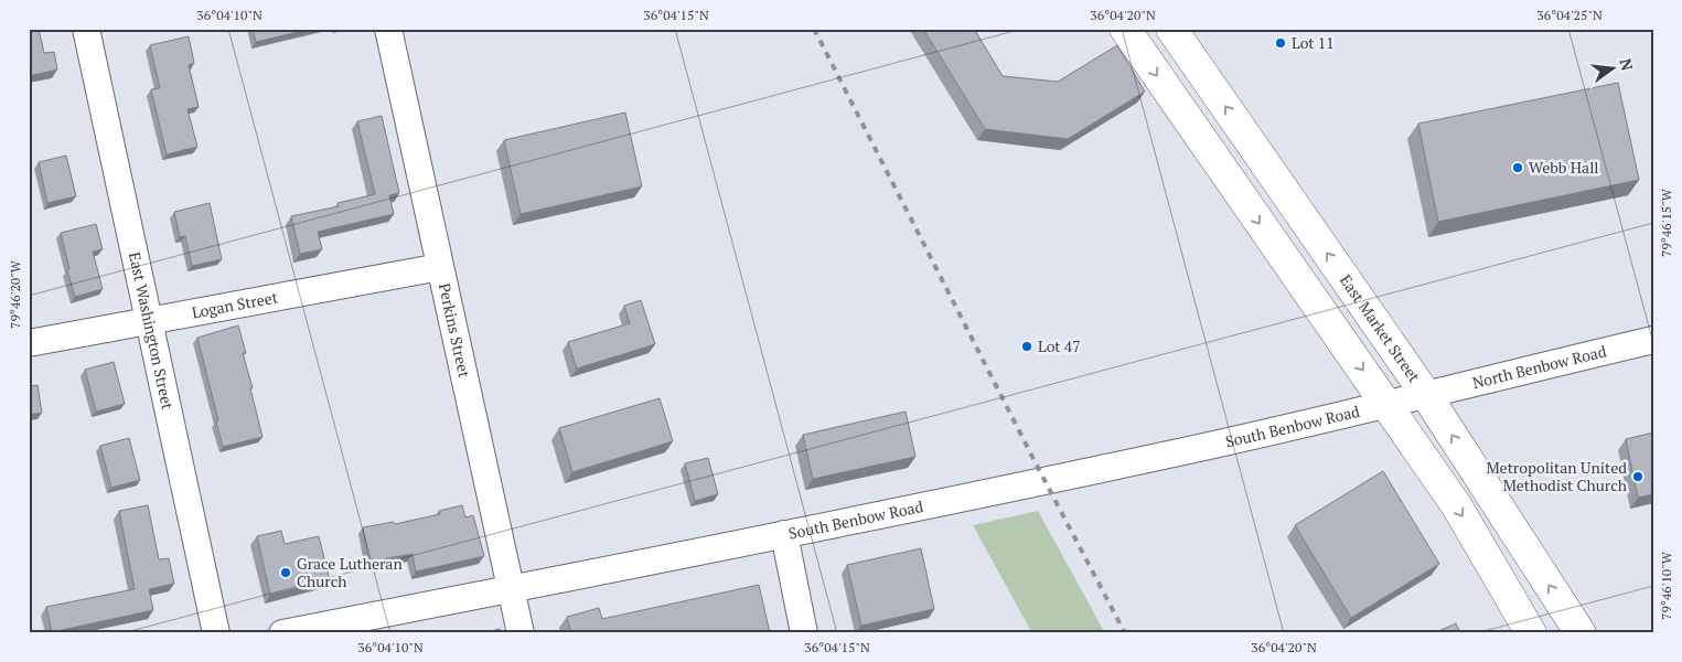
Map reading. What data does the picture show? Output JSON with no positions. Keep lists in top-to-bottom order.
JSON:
{
  "streets": {
    "main road": ["East Market Street"],
    "street": [
      "Logan Street",
      "East Washington Street",
      "Perkins Street",
      "North Benbow Road",
      "South Benbow Road"
    ]
  },
  "crossings": [
    ["Logan Street", "East Washington Street"],
    ["Logan Street", "Perkins Street"],
    ["East Market Street", "North Benbow Road"],
    ["East Market Street", "South Benbow Road"],
    ["Perkins Street", "South Benbow Road"],
    ["North Benbow Road", "South Benbow Road"]
  ],
  "places": [
    "Lot 11",
    "Webb Hall",
    "Lot 47",
    "Metropolitan United Methodist Church",
    "Grace Lutheran Church"
  ],
  "north": "right",
  "coordinates": [
    "36°04'10\"N",
    "36°04'15\"N",
    "36°04'20\"N",
    "36°04'25\"N",
    "79°46'15\"W",
    "79°46'20\"W",
    "79°46'10\"W"
  ]
}
